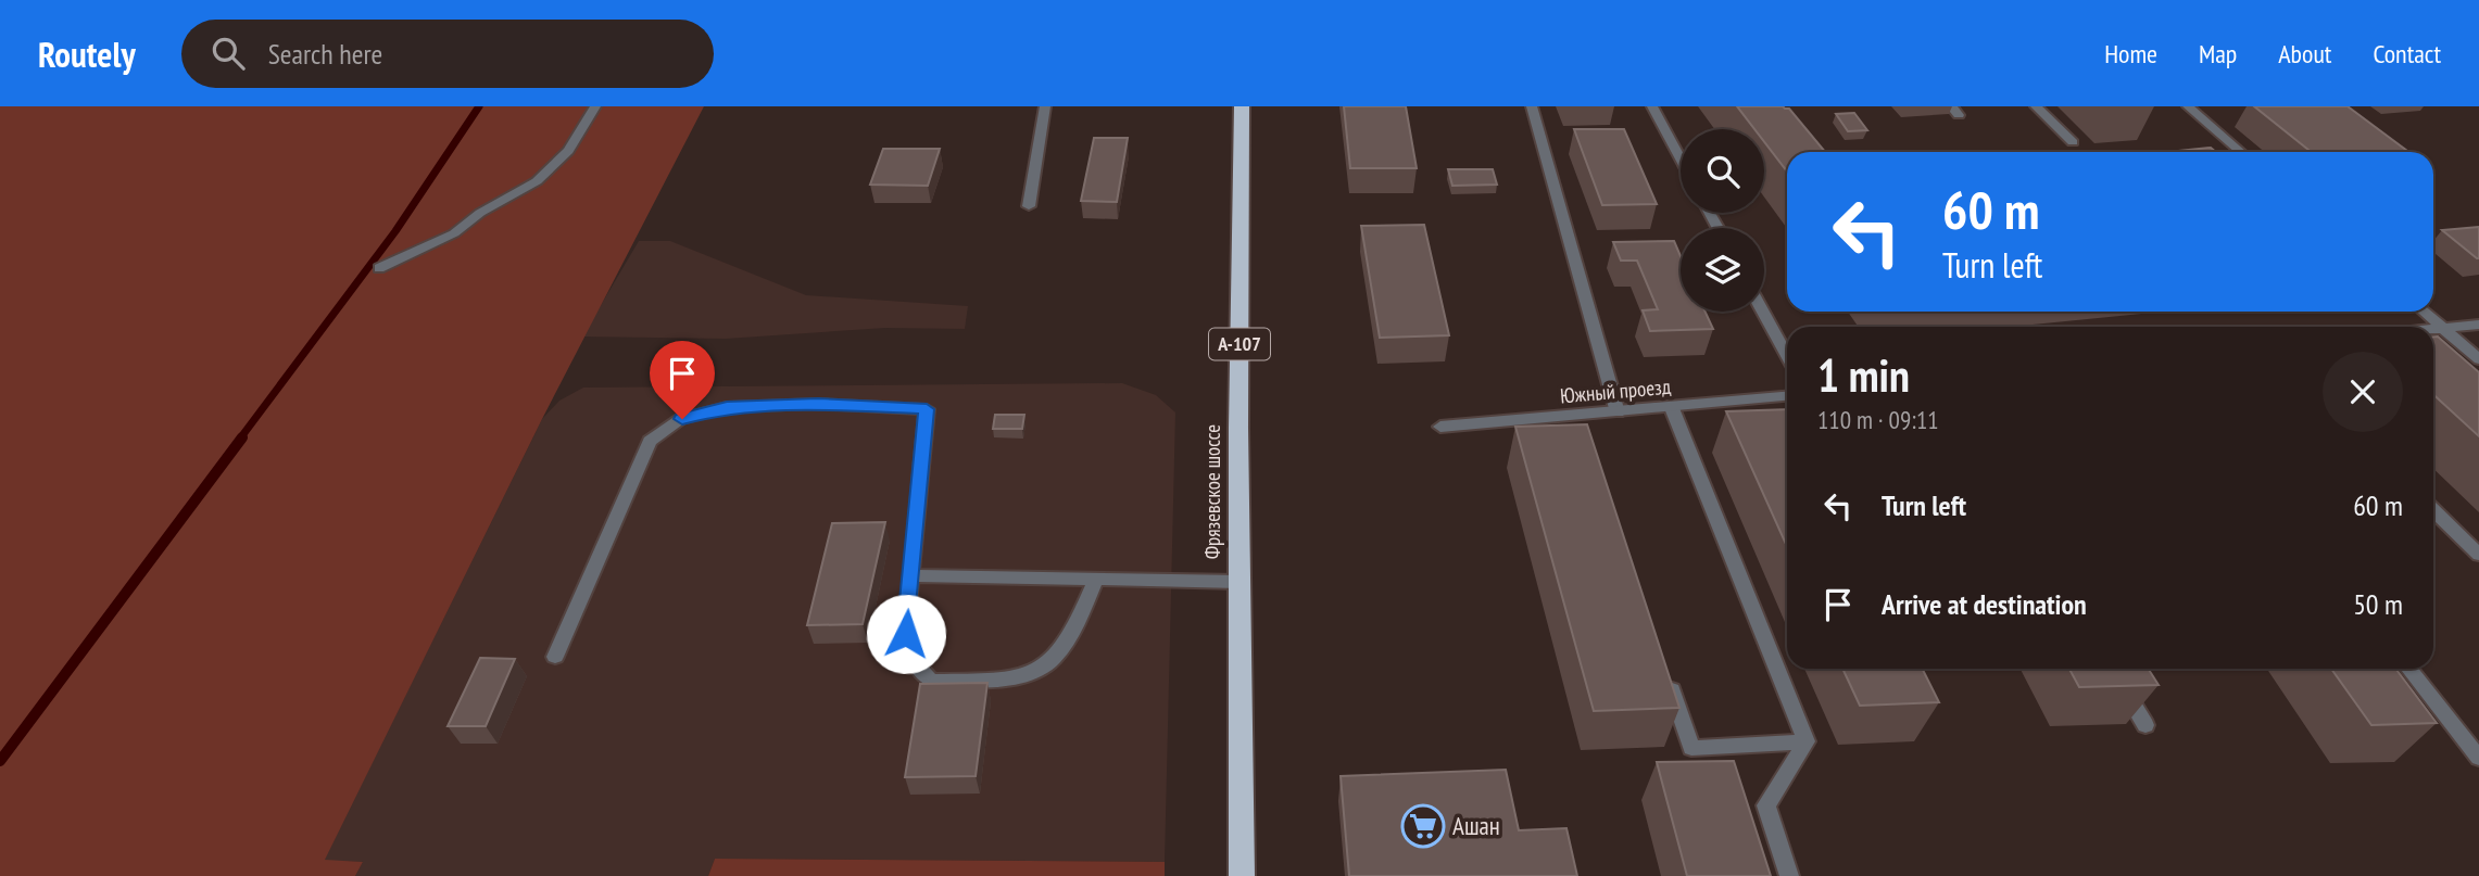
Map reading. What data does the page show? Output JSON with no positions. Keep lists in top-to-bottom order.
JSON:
{
  "streets": {
    "highway": ["А-107", "Фрязевское шоссе"],
    "street": ["Южный проезд"]
  },
  "places": {
    "supermarket": ["Ашан"]
  },
  "page": {
    "header": "Routely",
    "search": "Search here",
    "nav": [
      "Home",
      "Map",
      "About",
      "Contact"
    ],
    "turn": ["60 m", "Turn left"],
    "heading": ["1 min", "110 m · 09:11"],
    "list": [
      {
        "name": "Turn left",
        "value": "60 m"
      },
      {
        "name": "Arrive at destination",
        "value": "50 m"
      }
    ]
  }
}
